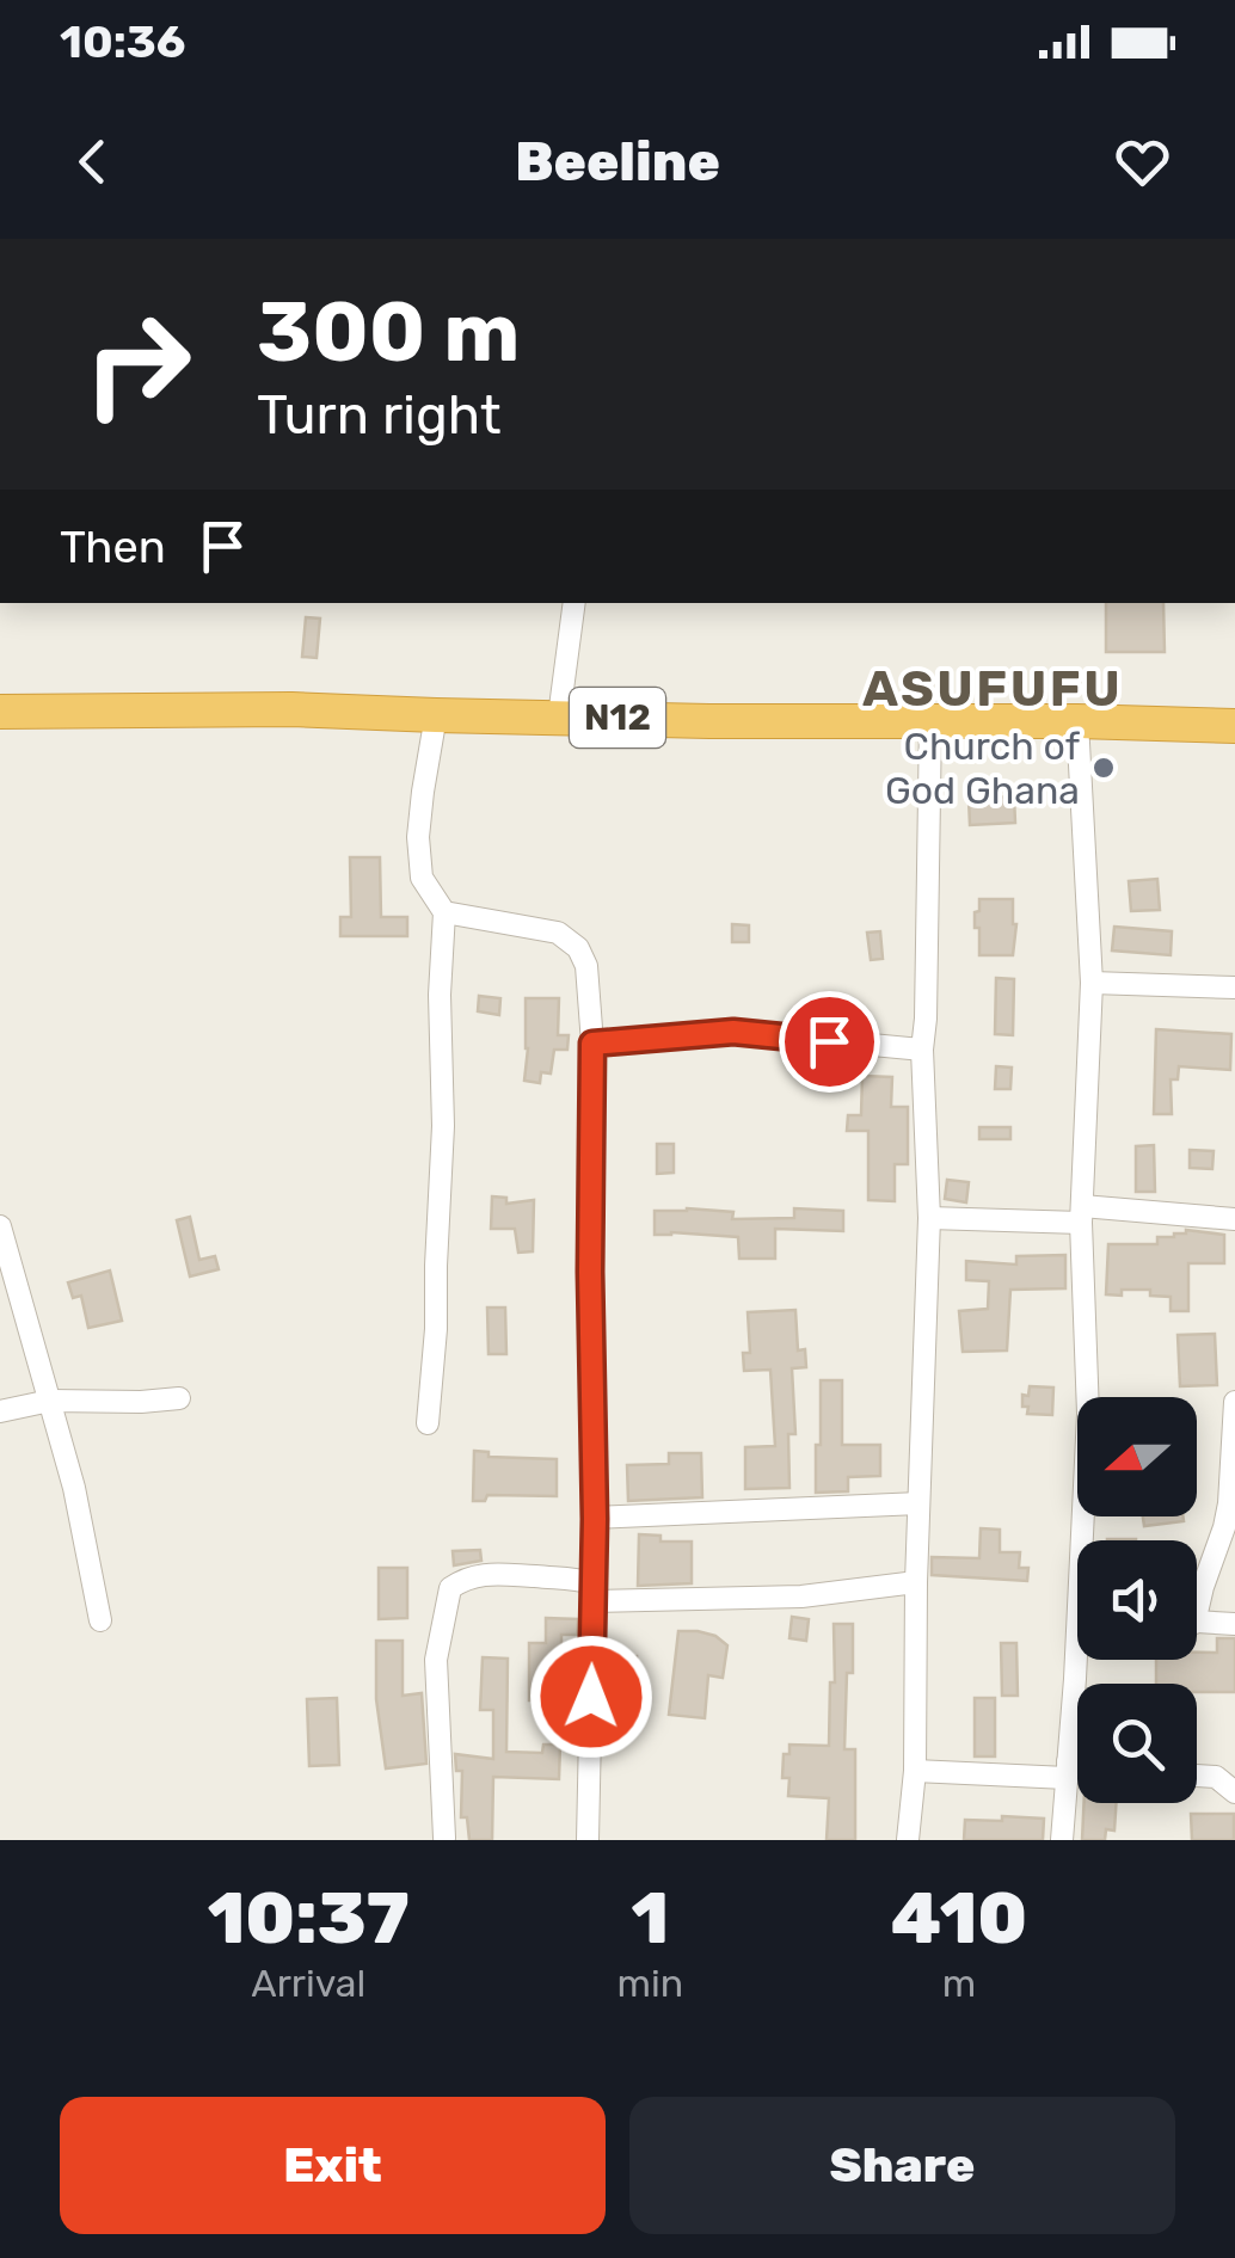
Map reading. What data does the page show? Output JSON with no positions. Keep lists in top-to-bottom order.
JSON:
{
  "streets": {
    "highway": ["N12"]
  },
  "districts": ["ASUFUFU"],
  "places": ["Church of God Ghana"],
  "north": "left",
  "page": {
    "status": "10:36",
    "header": "Beeline",
    "turn": ["300 m", "Turn right"],
    "then": "Then",
    "eta": [
      "10:37",
      "Arrival",
      "1",
      "min",
      "410",
      "m"
    ],
    "buttons": ["Exit", "Share"]
  }
}
